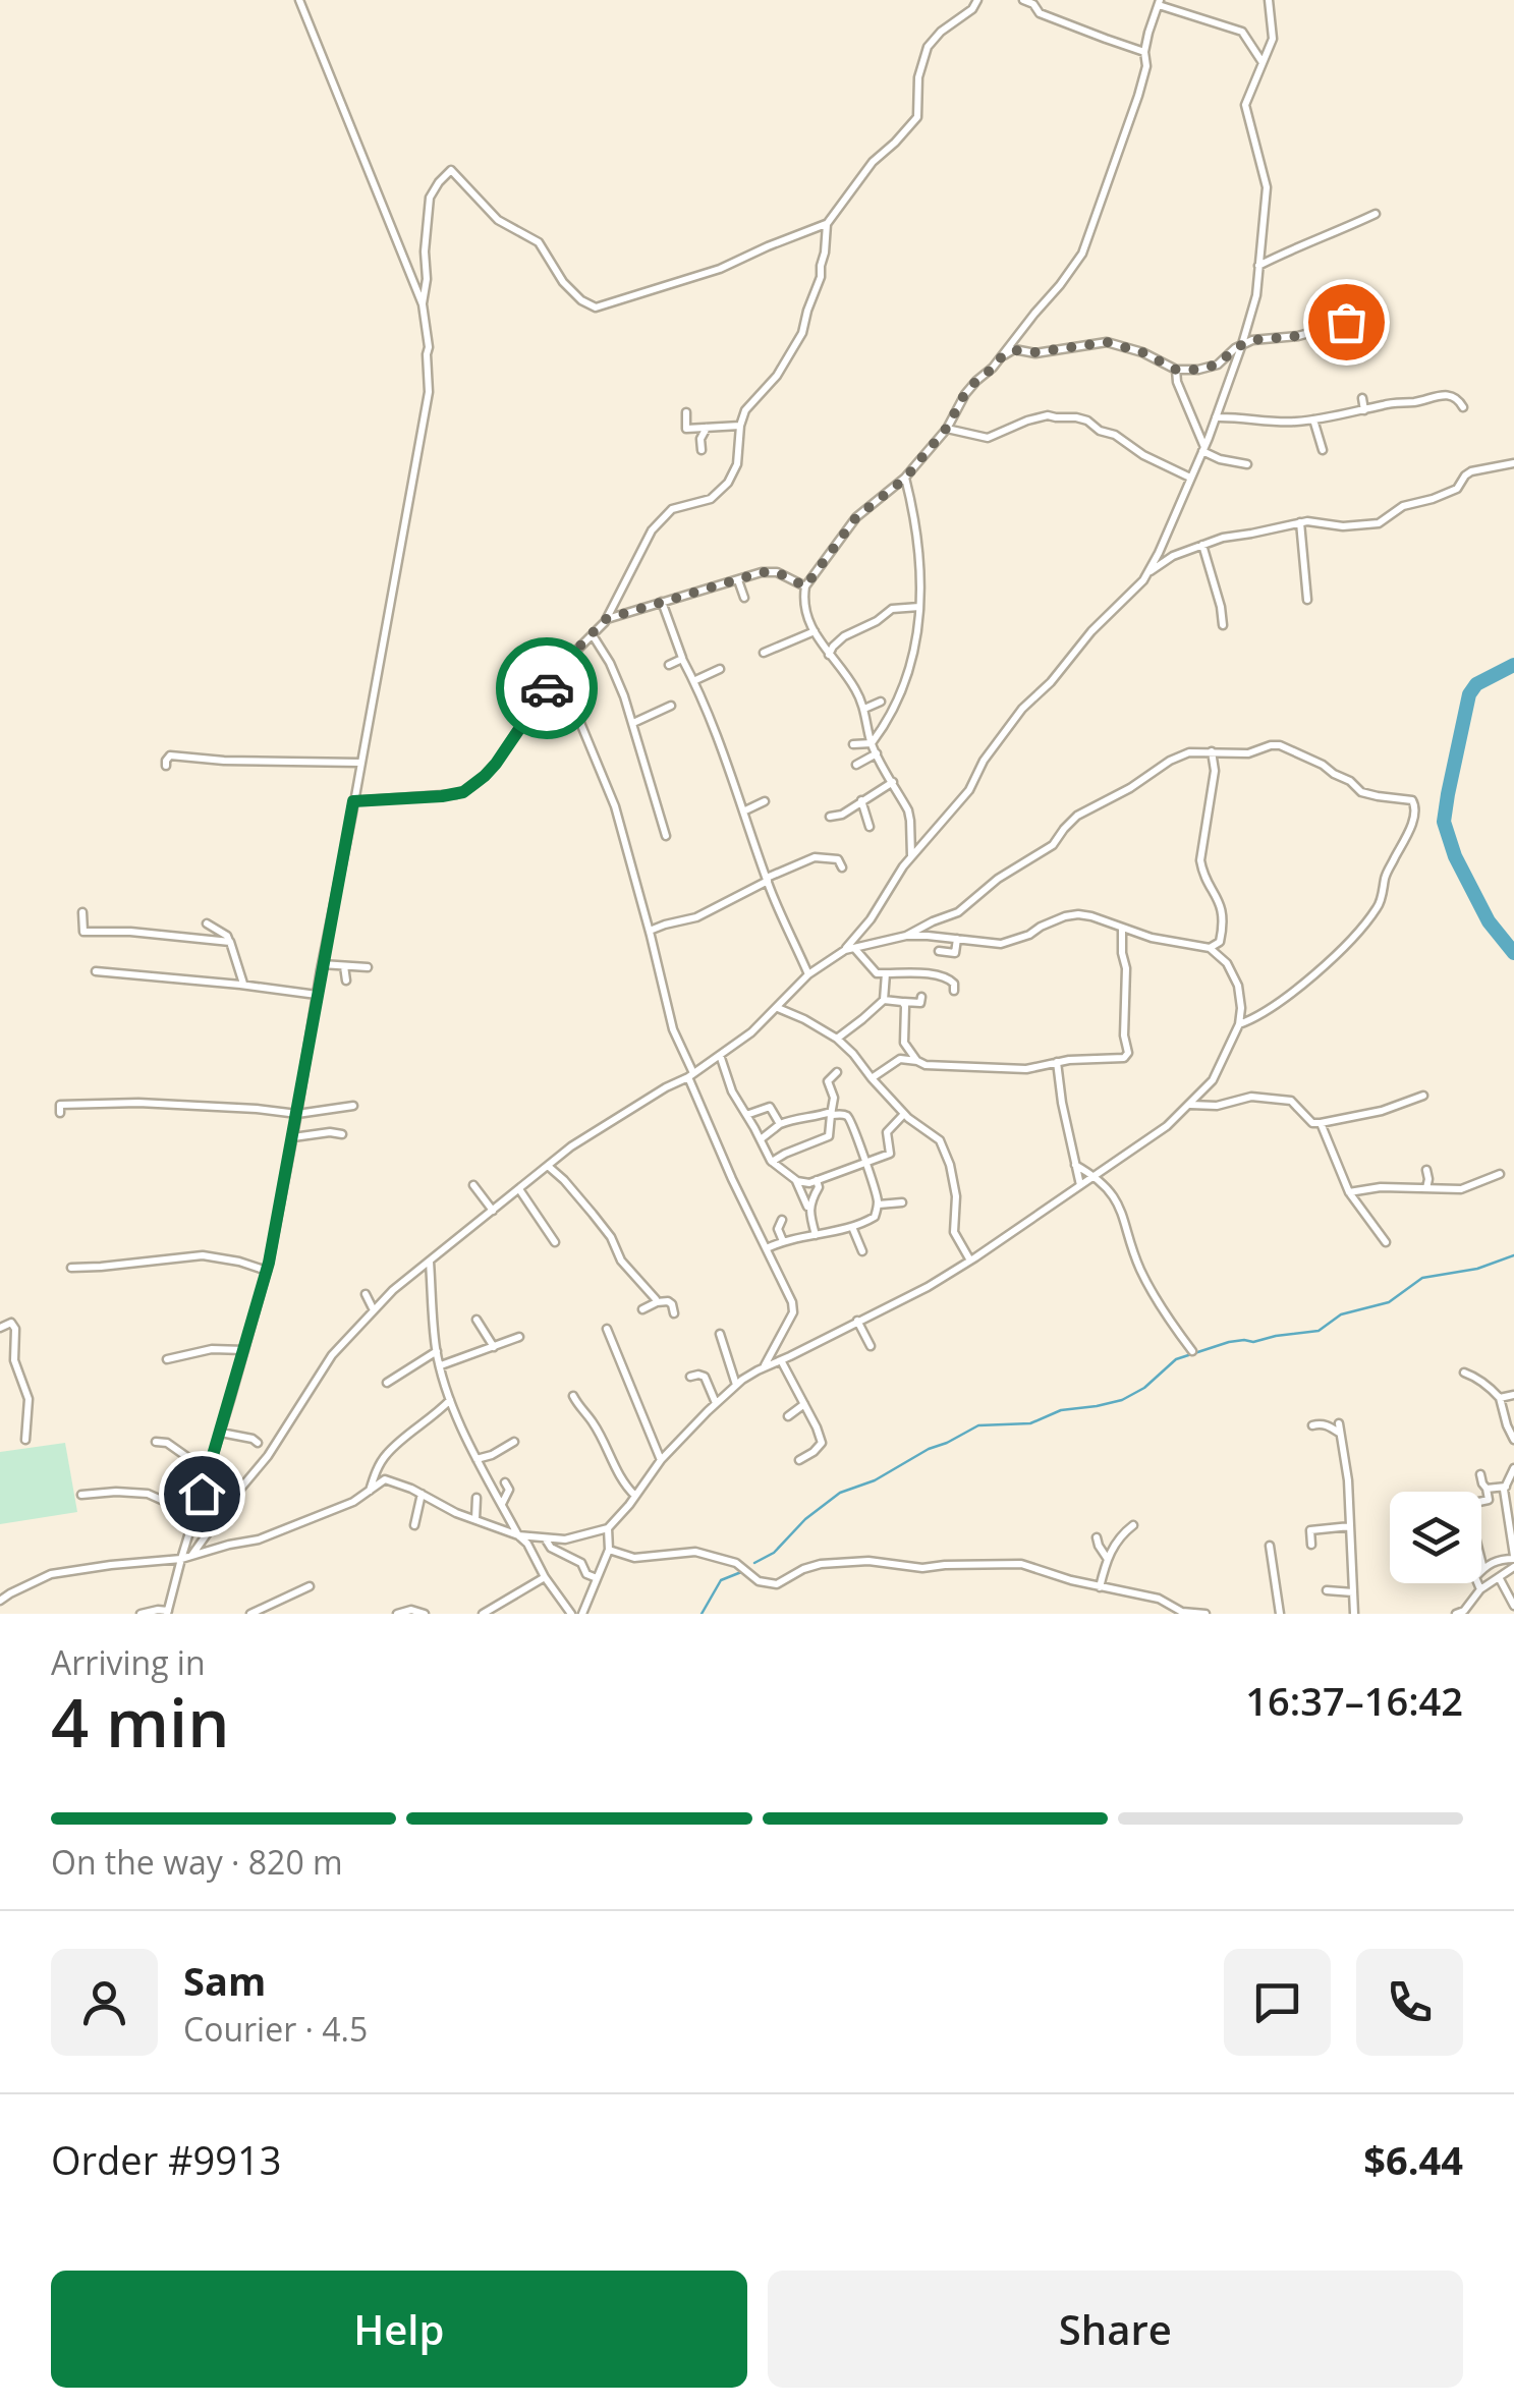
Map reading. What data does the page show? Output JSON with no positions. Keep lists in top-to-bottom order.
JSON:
{
  "page": {
    "heading": ["4 min", "Arriving in", "16:37–16:42"],
    "panel": [
      "Sam",
      "Courier · 4.5",
      "Order #9913",
      "$6.44"
    ],
    "bar": "On the way · 820 m",
    "buttons": ["Help", "Share"]
  }
}
